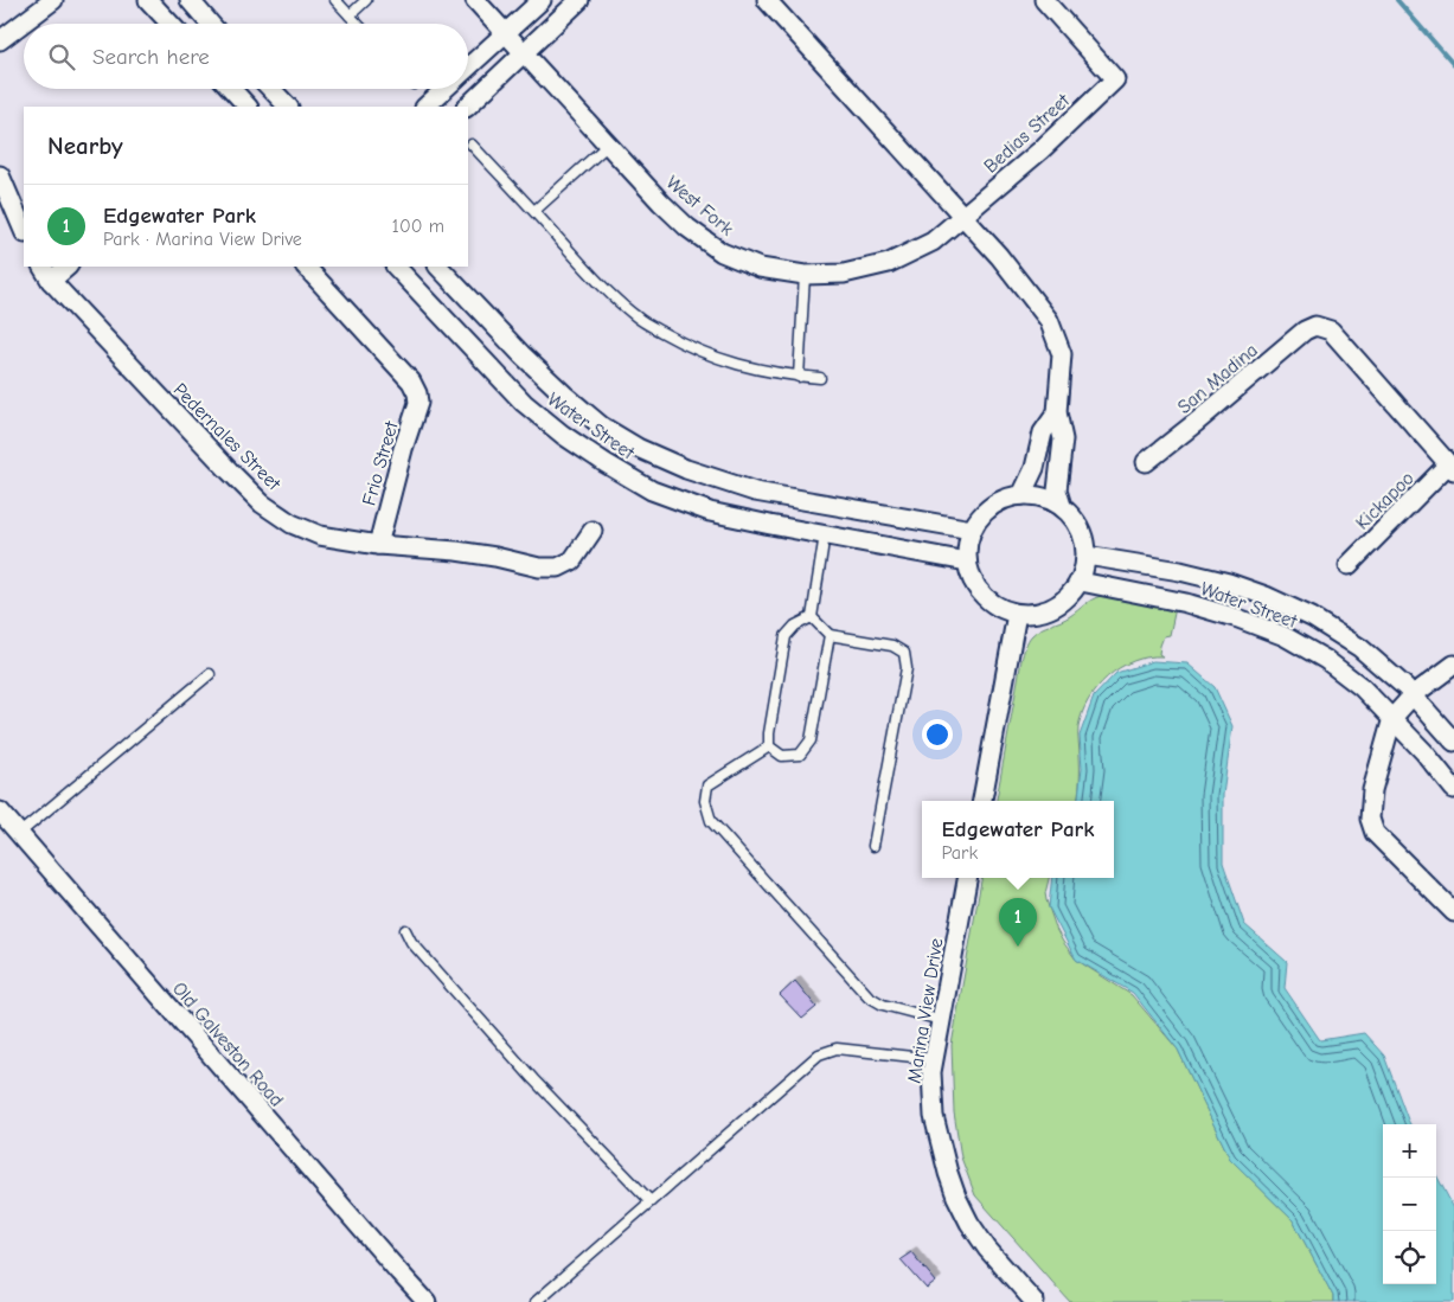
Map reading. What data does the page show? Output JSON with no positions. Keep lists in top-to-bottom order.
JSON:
{
  "streets": {
    "street": [
      "Bedias Street",
      "West Fork",
      "San Madina",
      "Water Street",
      "Pedernales Street",
      "Frio Street",
      "Kickapoo",
      "Marina View Drive",
      "Old Galveston Road"
    ]
  },
  "crossings": [
    ["Bedias Street", "West Fork"],
    ["San Madina", "Kickapoo"],
    ["Pedernales Street", "Frio Street"]
  ],
  "page": {
    "search": "Search here",
    "heading": "Nearby",
    "list": [
      {
        "mark": "1",
        "name": "Edgewater Park",
        "note": "Park · Marina View Drive",
        "value": "100 m"
      }
    ],
    "popup": ["Edgewater Park", "Park"],
    "pins": "1",
    "map_buttons": ["+", "−"]
  }
}
